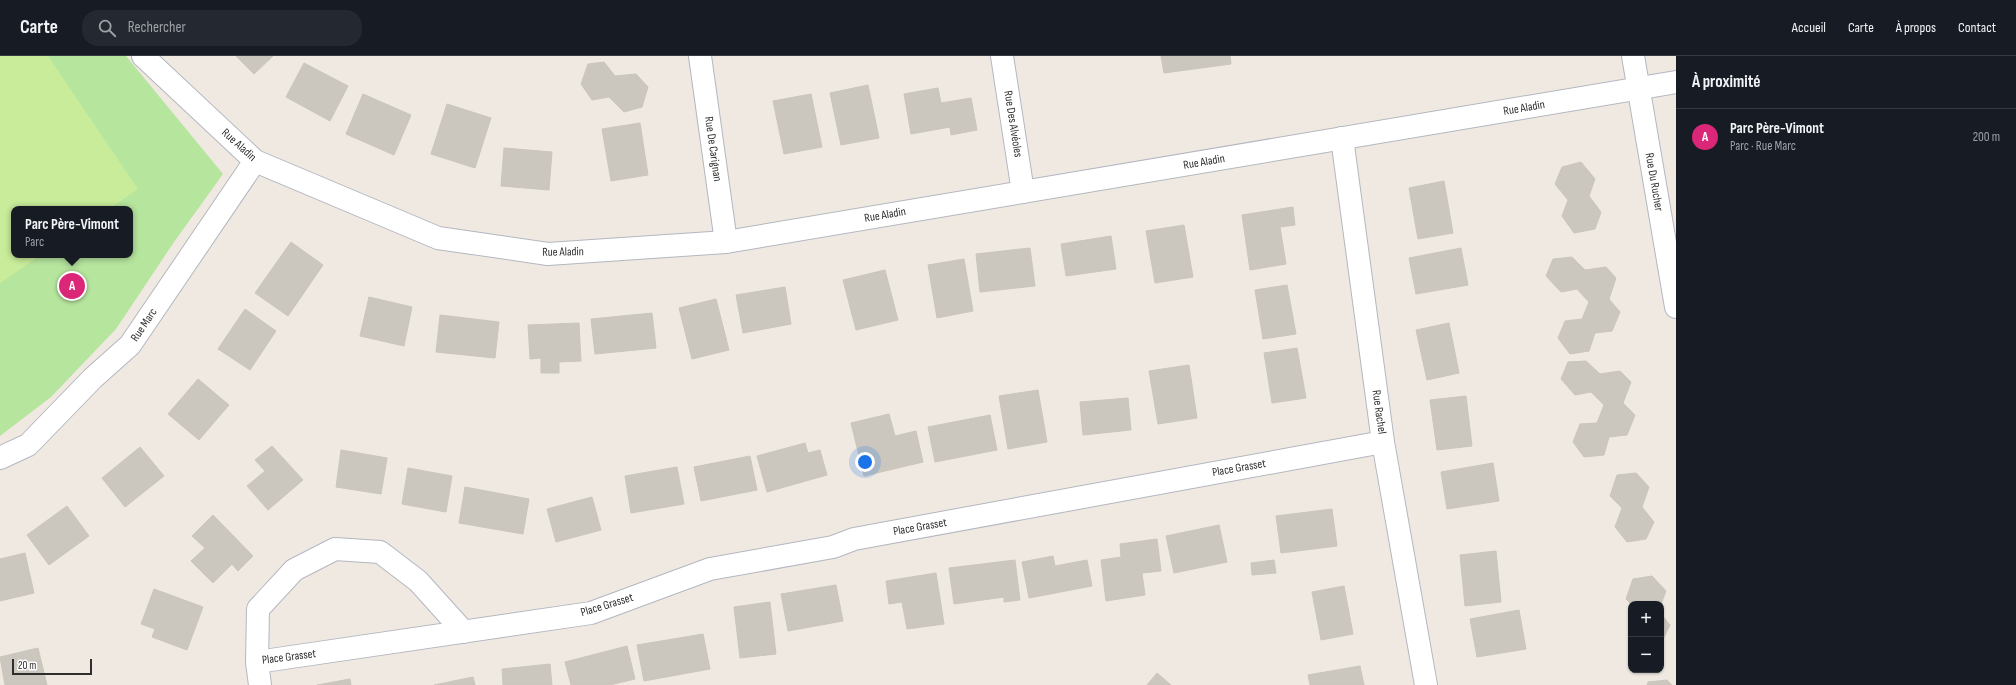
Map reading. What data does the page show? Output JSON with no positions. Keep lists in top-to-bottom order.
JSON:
{
  "streets": {
    "street": [
      "Rue Aladin",
      "Rue Des Alvéoles",
      "Rue De Carignan",
      "Rue Du Rucher",
      "Rue Marc",
      "Rue Rachel",
      "Place Grasset"
    ]
  },
  "crossings": [
    ["Rue Aladin", "Rue Des Alvéoles"],
    ["Rue Aladin", "Rue De Carignan"],
    ["Rue Aladin", "Rue Du Rucher"],
    ["Rue Aladin", "Rue Marc"],
    ["Rue Aladin", "Rue Rachel"],
    ["Rue Rachel", "Place Grasset"]
  ],
  "scale_bar": "20 m",
  "page": {
    "header": "Carte",
    "search": "Rechercher",
    "nav": [
      "Accueil",
      "Carte",
      "À propos",
      "Contact"
    ],
    "heading": "À proximité",
    "list": [
      {
        "mark": "A",
        "name": "Parc Père-Vimont",
        "note": "Parc · Rue Marc",
        "value": "200 m"
      }
    ],
    "popup": ["Parc Père-Vimont", "Parc"],
    "pins": "A",
    "map_buttons": ["+", "−"],
    "scale": "20 m"
  }
}
